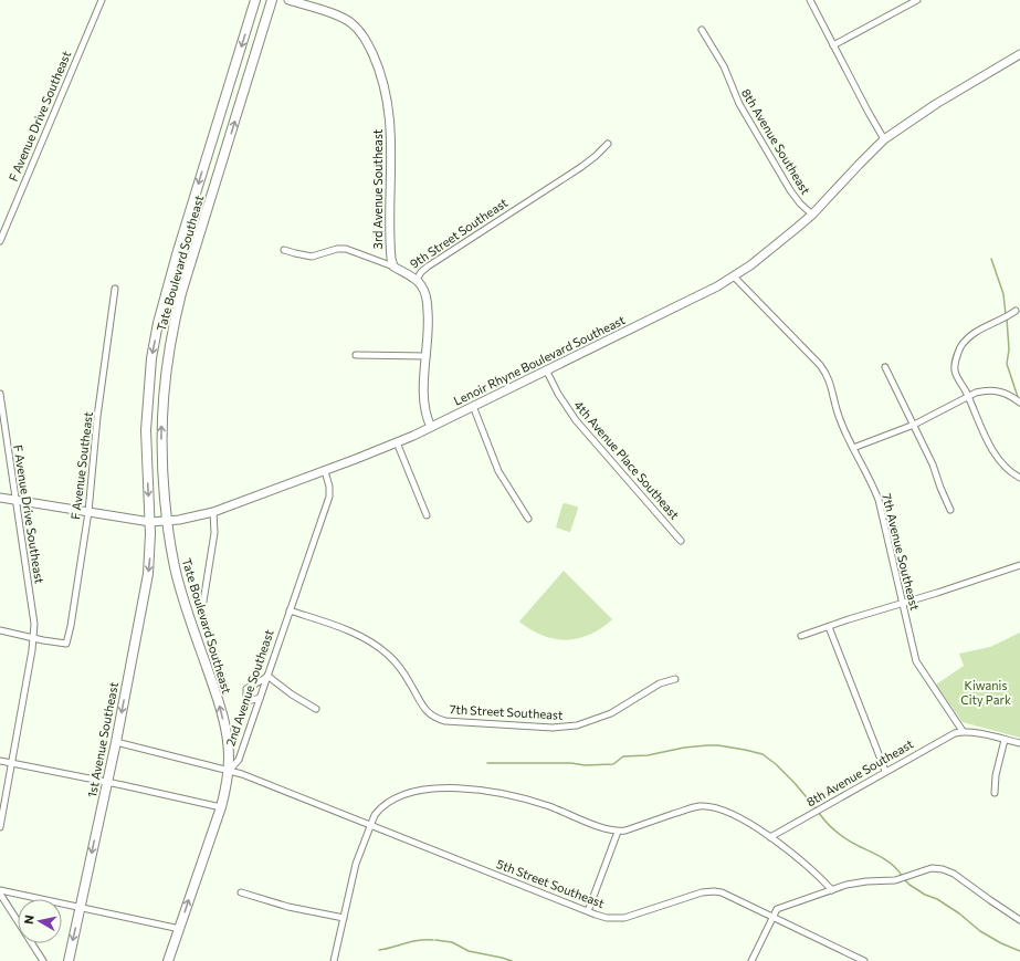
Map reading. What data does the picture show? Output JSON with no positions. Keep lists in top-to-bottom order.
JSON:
{
  "streets": {
    "main road": [
      "3rd Avenue Southeast",
      "9th Street Southeast",
      "Tate Boulevard Southeast",
      "Lenoir Rhyne Boulevard Southeast",
      "2nd Avenue Southeast",
      "1st Avenue Southeast"
    ],
    "street": [
      "F Avenue Drive Southeast",
      "8th Avenue Southeast",
      "4th Avenue Place Southeast",
      "F Avenue Southeast",
      "7th Avenue Southeast",
      "7th Street Southeast",
      "5th Street Southeast"
    ]
  },
  "crossings": [
    ["F Avenue Drive Southeast", "Lenoir Rhyne Boulevard Southeast"],
    ["F Avenue Drive Southeast", "F Avenue Southeast"],
    ["8th Avenue Southeast", "Lenoir Rhyne Boulevard Southeast"],
    ["8th Avenue Southeast", "7th Avenue Southeast"],
    ["3rd Avenue Southeast", "9th Street Southeast"],
    ["Tate Boulevard Southeast", "Lenoir Rhyne Boulevard Southeast"],
    ["Tate Boulevard Southeast", "2nd Avenue Southeast"],
    ["Tate Boulevard Southeast", "1st Avenue Southeast"],
    ["Tate Boulevard Southeast", "5th Street Southeast"],
    ["Lenoir Rhyne Boulevard Southeast", "4th Avenue Place Southeast"],
    ["Lenoir Rhyne Boulevard Southeast", "F Avenue Southeast"],
    ["Lenoir Rhyne Boulevard Southeast", "7th Avenue Southeast"],
    ["Lenoir Rhyne Boulevard Southeast", "2nd Avenue Southeast"],
    ["Lenoir Rhyne Boulevard Southeast", "1st Avenue Southeast"],
    ["2nd Avenue Southeast", "7th Street Southeast"],
    ["2nd Avenue Southeast", "5th Street Southeast"],
    ["1st Avenue Southeast", "5th Street Southeast"]
  ],
  "one_way": ["1st Avenue Southeast"],
  "parks": ["Kiwanis City Park"],
  "north": "left"
}
